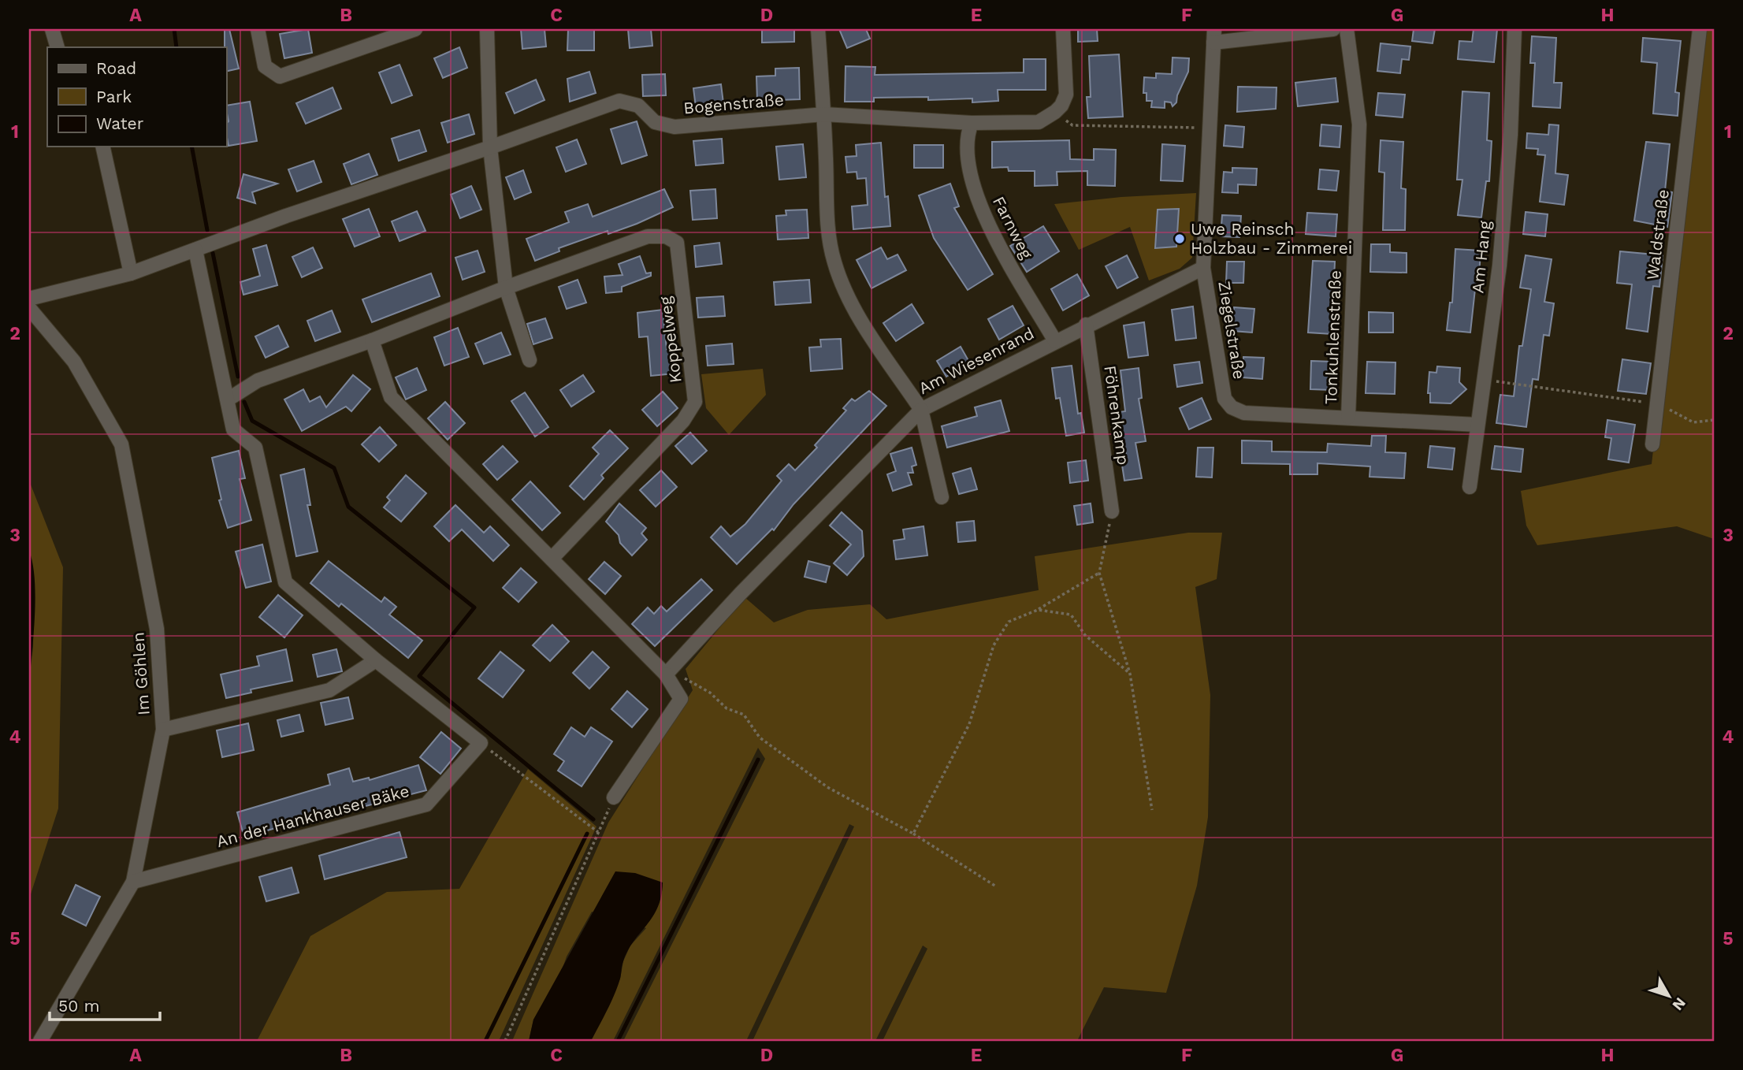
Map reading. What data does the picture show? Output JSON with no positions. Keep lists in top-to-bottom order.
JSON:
{
  "streets": {
    "street": [
      "Bogenstraße",
      "Farnweg",
      "Waldstraße",
      "Am Hang",
      "Ziegelstraße",
      "Tonkuhlenstraße",
      "Koppelweg",
      "Am Wiesenrand",
      "Föhrenkamp",
      "Im Göhlen",
      "An der Hankhauser Bäke"
    ]
  },
  "crossings": [
    ["Bogenstraße", "Farnweg"],
    ["Bogenstraße", "Am Wiesenrand"],
    ["Farnweg", "Am Wiesenrand"],
    ["Am Hang", "Ziegelstraße"],
    ["Ziegelstraße", "Tonkuhlenstraße"],
    ["Ziegelstraße", "Am Wiesenrand"],
    ["Am Wiesenrand", "Föhrenkamp"],
    ["Im Göhlen", "An der Hankhauser Bäke"]
  ],
  "places": ["Uwe Reinsch Holzbau - Zimmerei"],
  "legend": ["Road", "Park", "Water"],
  "scale_bar": "50 m",
  "north": "bottom right",
  "grid": {
    "columns": [
      "A",
      "B",
      "C",
      "D",
      "E",
      "F",
      "G",
      "H"
    ],
    "rows": [
      "1",
      "2",
      "3",
      "4",
      "5"
    ]
  }
}
